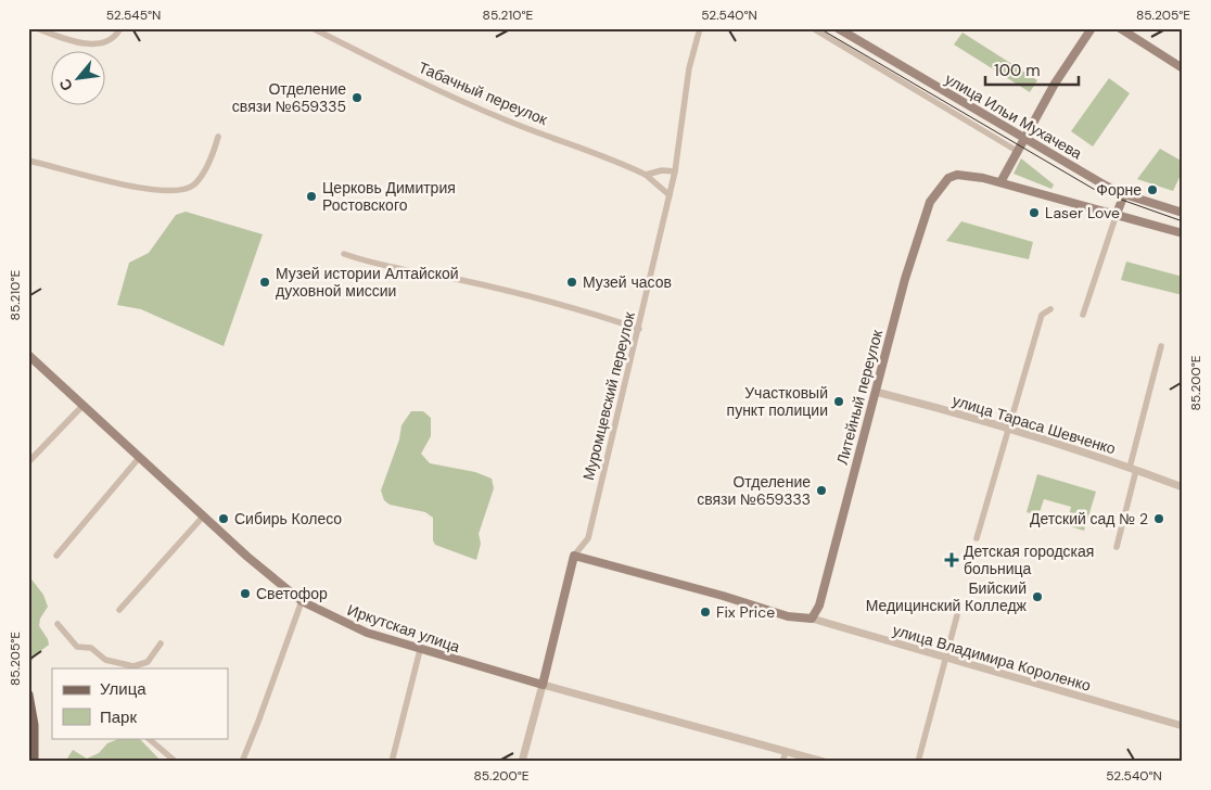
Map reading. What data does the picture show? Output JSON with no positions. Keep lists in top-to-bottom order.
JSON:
{
  "streets": {
    "main road": [
      "улица Ильи Мухачева",
      "Муромцевский переулок",
      "Литейный переулок",
      "Иркутская улица",
      "улица Владимира Короленко"
    ],
    "street": ["Табачный переулок", "улица Тараса Шевченко"]
  },
  "crossings": [
    ["Табачный переулок", "Муромцевский переулок"],
    ["Муромцевский переулок", "Иркутская улица"],
    ["Муромцевский переулок", "улица Владимира Короленко"],
    ["Литейный переулок", "улица Тараса Шевченко"],
    ["Литейный переулок", "улица Владимира Короленко"]
  ],
  "places": {
    "other": [
      "Отделение связи №659335",
      "Форне",
      "Церковь Димитрия Ростовского",
      "Laser Love",
      "Музей истории Алтайской духовной миссии",
      "Музей часов",
      "Участковый пункт полиции",
      "Отделение связи №659333",
      "Сибирь Колесо",
      "Детский сад № 2",
      "Светофор",
      "Бийский Медицинский Колледж",
      "Fix Price"
    ],
    "health": ["Детская городская больница"]
  },
  "legend": ["Улица", "Парк"],
  "scale_bar": "100 m",
  "north": "bottom left",
  "coordinates": [
    "52.545°N",
    "85.210°E",
    "52.540°N",
    "85.205°E",
    "85.200°E"
  ]
}
